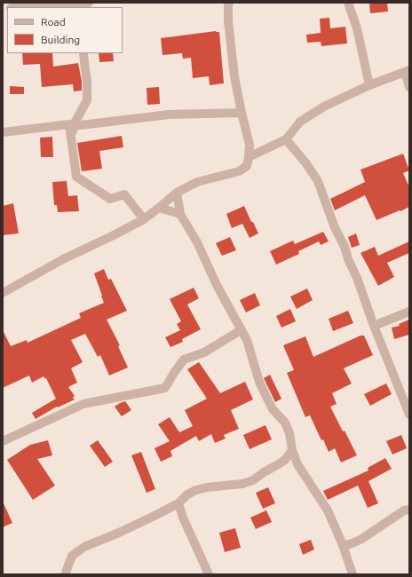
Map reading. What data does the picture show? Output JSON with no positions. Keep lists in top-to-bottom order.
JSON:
{
  "legend": ["Road", "Building"]
}
